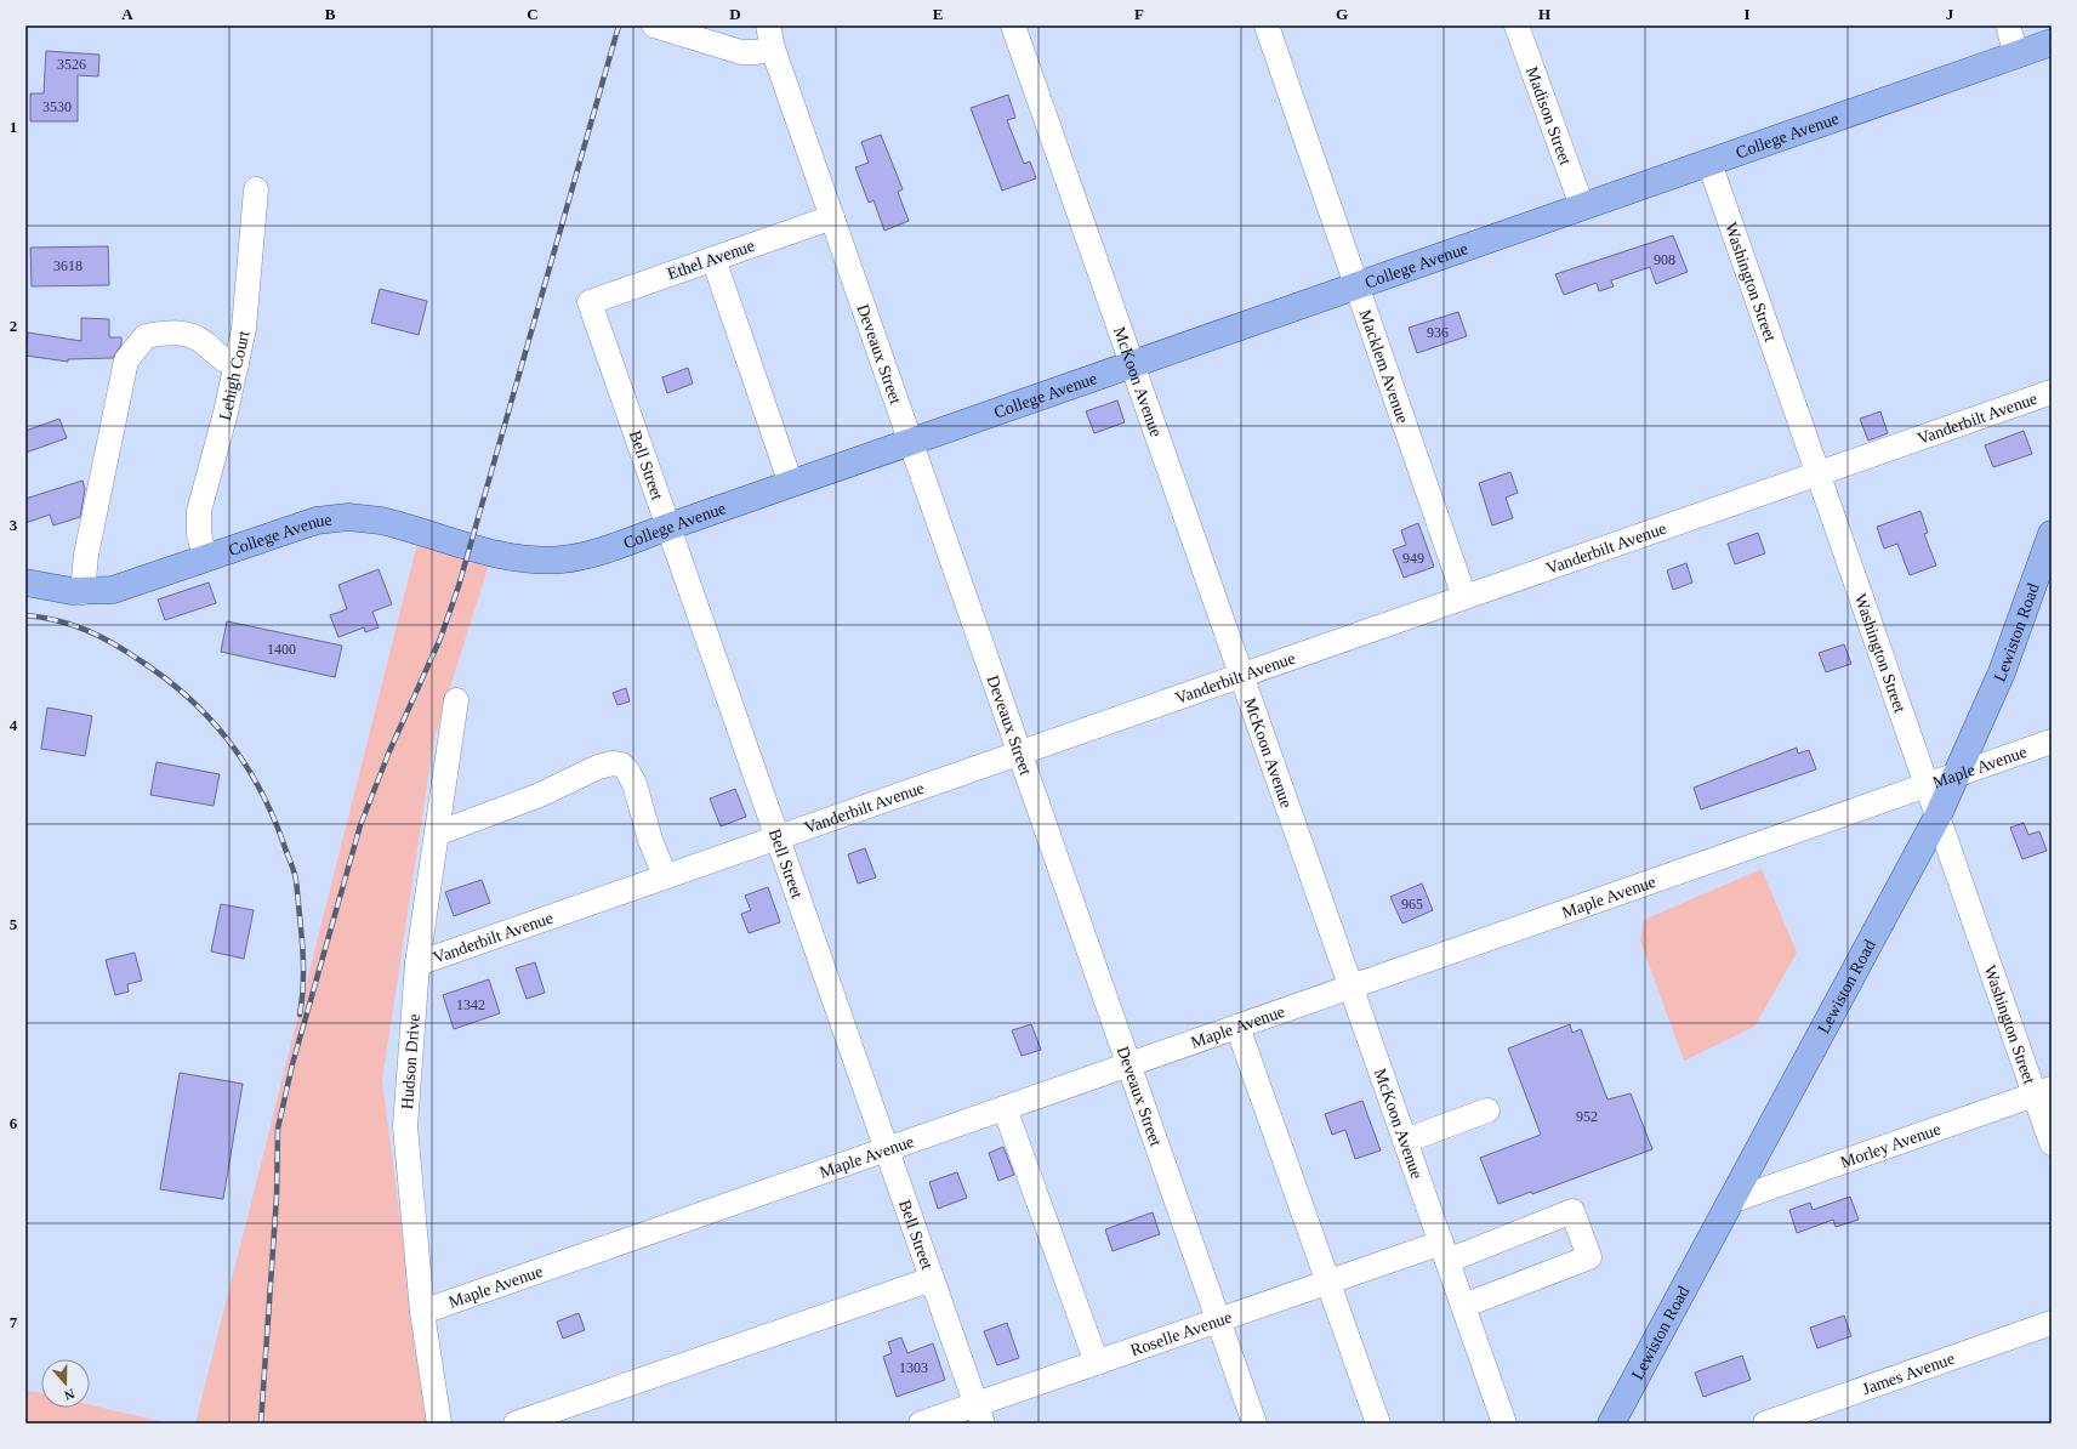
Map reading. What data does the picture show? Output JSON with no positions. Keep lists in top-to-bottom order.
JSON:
{
  "streets": {
    "main road": ["College Avenue", "Lewiston Road"],
    "street": [
      "Madison Street",
      "Ethel Avenue",
      "Washington Street",
      "Deveaux Street",
      "Macklem Avenue",
      "Lehigh Court",
      "McKoon Avenue",
      "Vanderbilt Avenue",
      "Bell Street",
      "Maple Avenue",
      "Hudson Drive",
      "Morley Avenue",
      "Roselle Avenue",
      "James Avenue"
    ]
  },
  "crossings": [
    ["Madison Street", "College Avenue"],
    ["College Avenue", "Washington Street"],
    ["College Avenue", "Deveaux Street"],
    ["College Avenue", "Macklem Avenue"],
    ["College Avenue", "Lehigh Court"],
    ["College Avenue", "McKoon Avenue"],
    ["College Avenue", "Bell Street"],
    ["Ethel Avenue", "Deveaux Street"],
    ["Ethel Avenue", "Bell Street"],
    ["Washington Street", "Vanderbilt Avenue"],
    ["Washington Street", "Lewiston Road"],
    ["Washington Street", "Maple Avenue"],
    ["Washington Street", "Morley Avenue"],
    ["Deveaux Street", "Vanderbilt Avenue"],
    ["Deveaux Street", "Maple Avenue"],
    ["Deveaux Street", "Roselle Avenue"],
    ["Macklem Avenue", "Vanderbilt Avenue"],
    ["McKoon Avenue", "Vanderbilt Avenue"],
    ["McKoon Avenue", "Maple Avenue"],
    ["McKoon Avenue", "Roselle Avenue"],
    ["Vanderbilt Avenue", "Bell Street"],
    ["Vanderbilt Avenue", "Hudson Drive"],
    ["Bell Street", "Maple Avenue"],
    ["Bell Street", "Roselle Avenue"],
    ["Lewiston Road", "Maple Avenue"],
    ["Lewiston Road", "Morley Avenue"],
    ["Maple Avenue", "Hudson Drive"]
  ],
  "house_numbers": [
    "3526",
    "3530",
    "908",
    "3618",
    "936",
    "949",
    "1400",
    "965",
    "1342",
    "952",
    "1303"
  ],
  "north": "bottom",
  "grid": {
    "columns": [
      "A",
      "B",
      "C",
      "D",
      "E",
      "F",
      "G",
      "H",
      "I",
      "J"
    ],
    "rows": [
      "1",
      "2",
      "3",
      "4",
      "5",
      "6",
      "7"
    ]
  }
}
